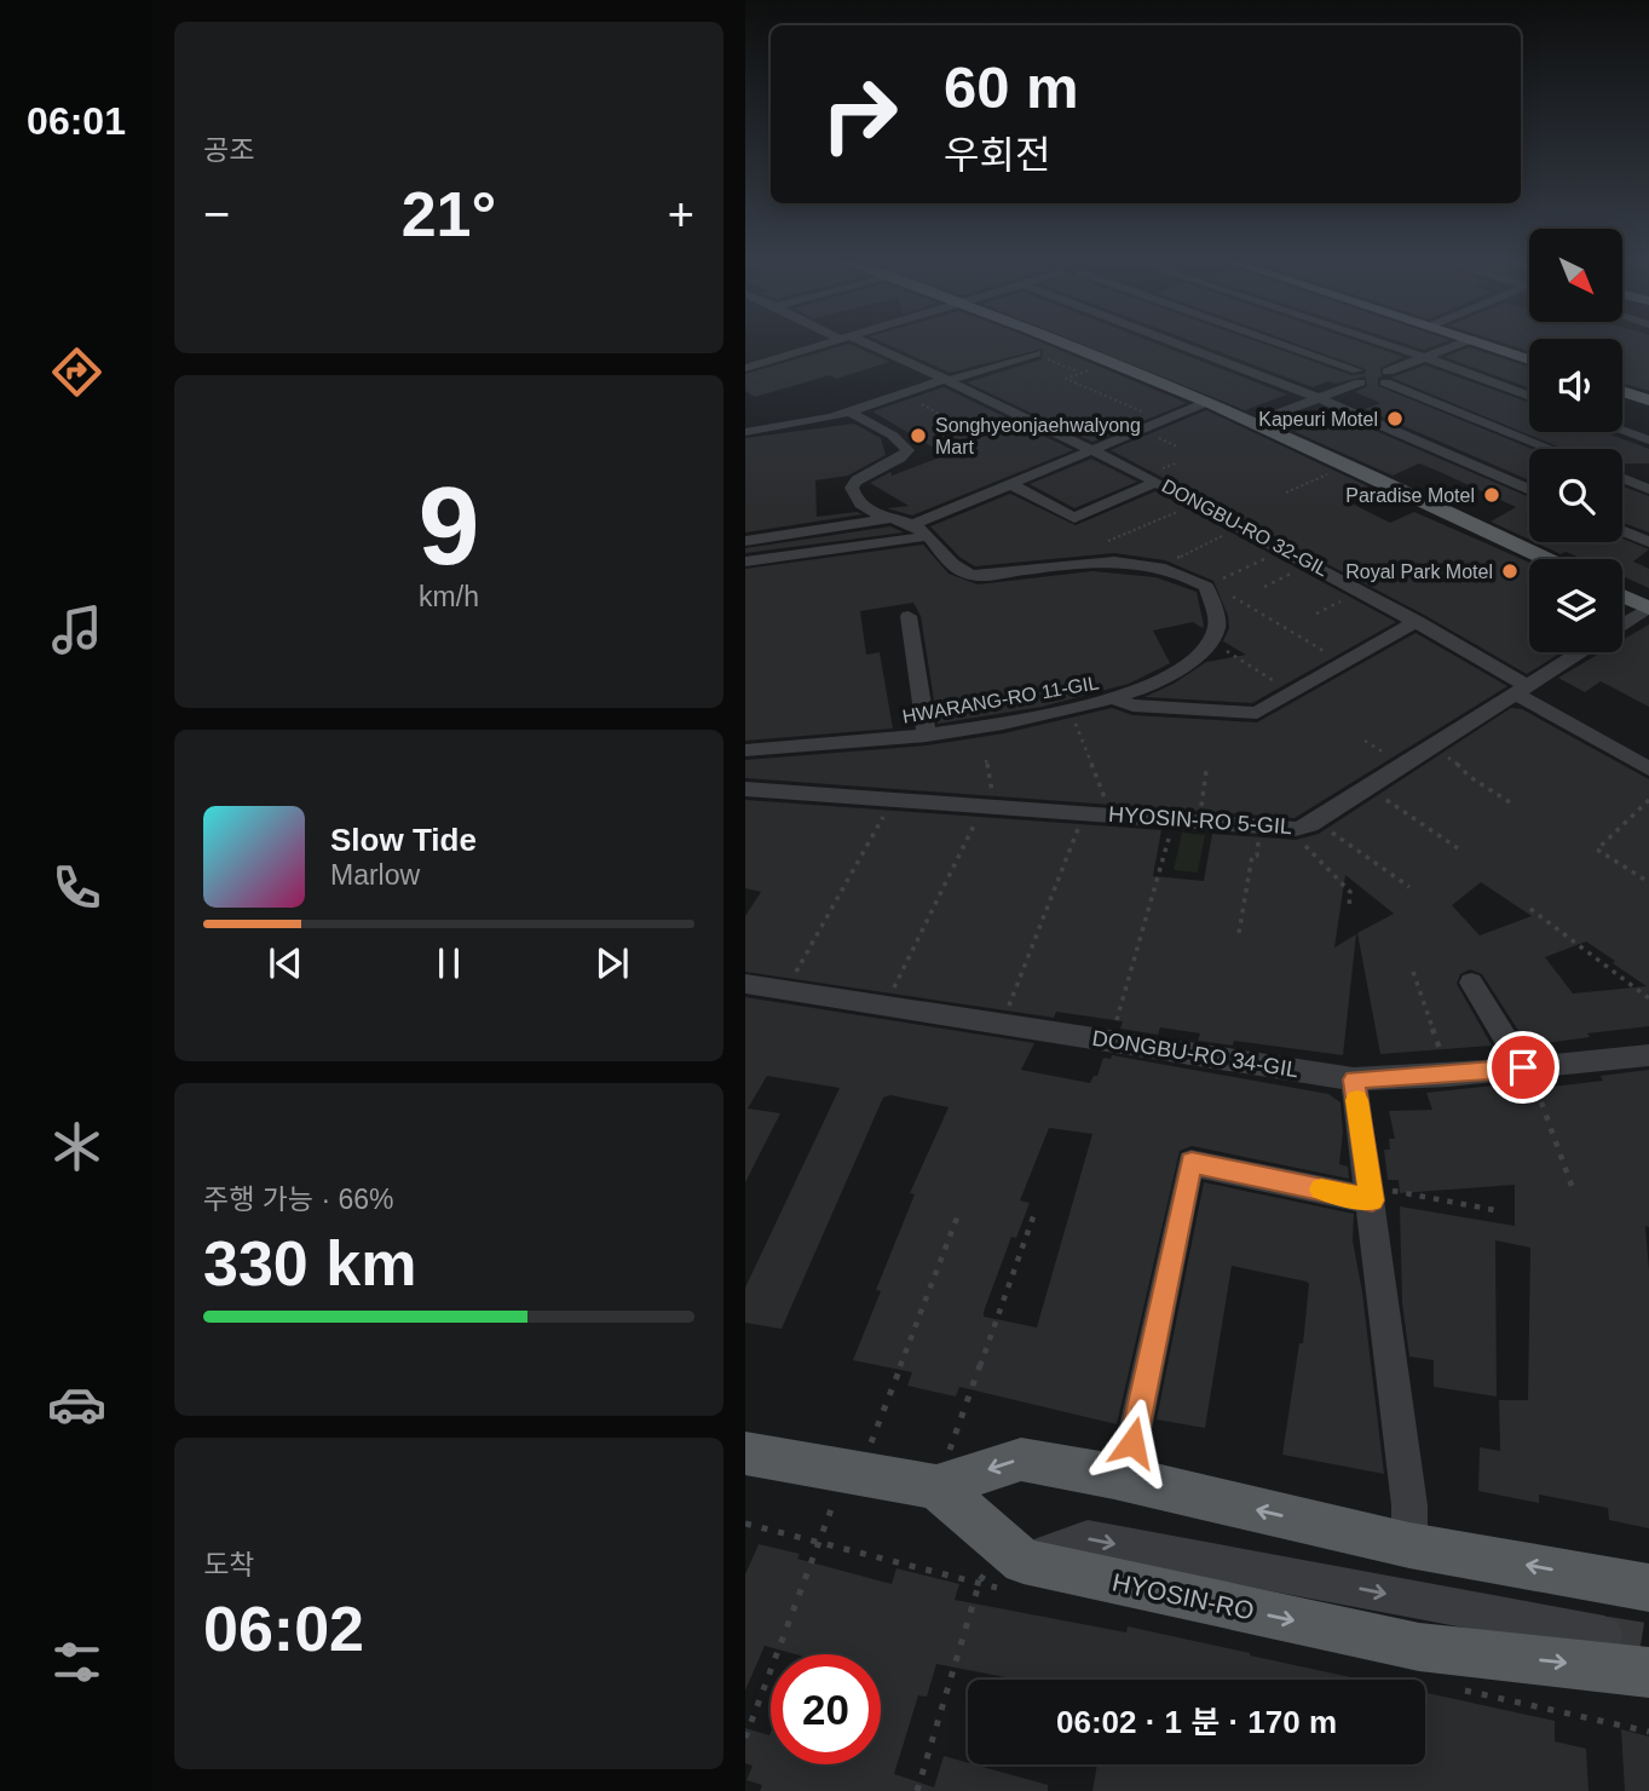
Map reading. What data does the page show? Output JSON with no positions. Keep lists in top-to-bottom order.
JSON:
{
  "streets": {
    "main road": ["HYOSIN-RO"],
    "street": [
      "DONGBU-RO 32-GIL",
      "HWARANG-RO 11-GIL",
      "HYOSIN-RO 5-GIL",
      "DONGBU-RO 34-GIL"
    ]
  },
  "crossings": [
    ["DONGBU-RO 32-GIL", "HYOSIN-RO 5-GIL"]
  ],
  "places": [
    "Kapeuri Motel",
    "Songhyeonjaehwalyong Mart",
    "Paradise Motel",
    "Royal Park Motel"
  ],
  "north": "bottom right",
  "page": {
    "tabs": "06:01",
    "tile": [
      "공조",
      ["9", "km/h"],
      ["주행 가능 · 66%", "330 km"],
      ["도착", "06:02"]
    ],
    "turn": ["60 m", "우회전"],
    "heat": ["−", "21°", "+"],
    "song": ["Slow Tide", "Marlow"],
    "limit": "20",
    "trip": "06:02 · 1 분 · 170 m"
  }
}
